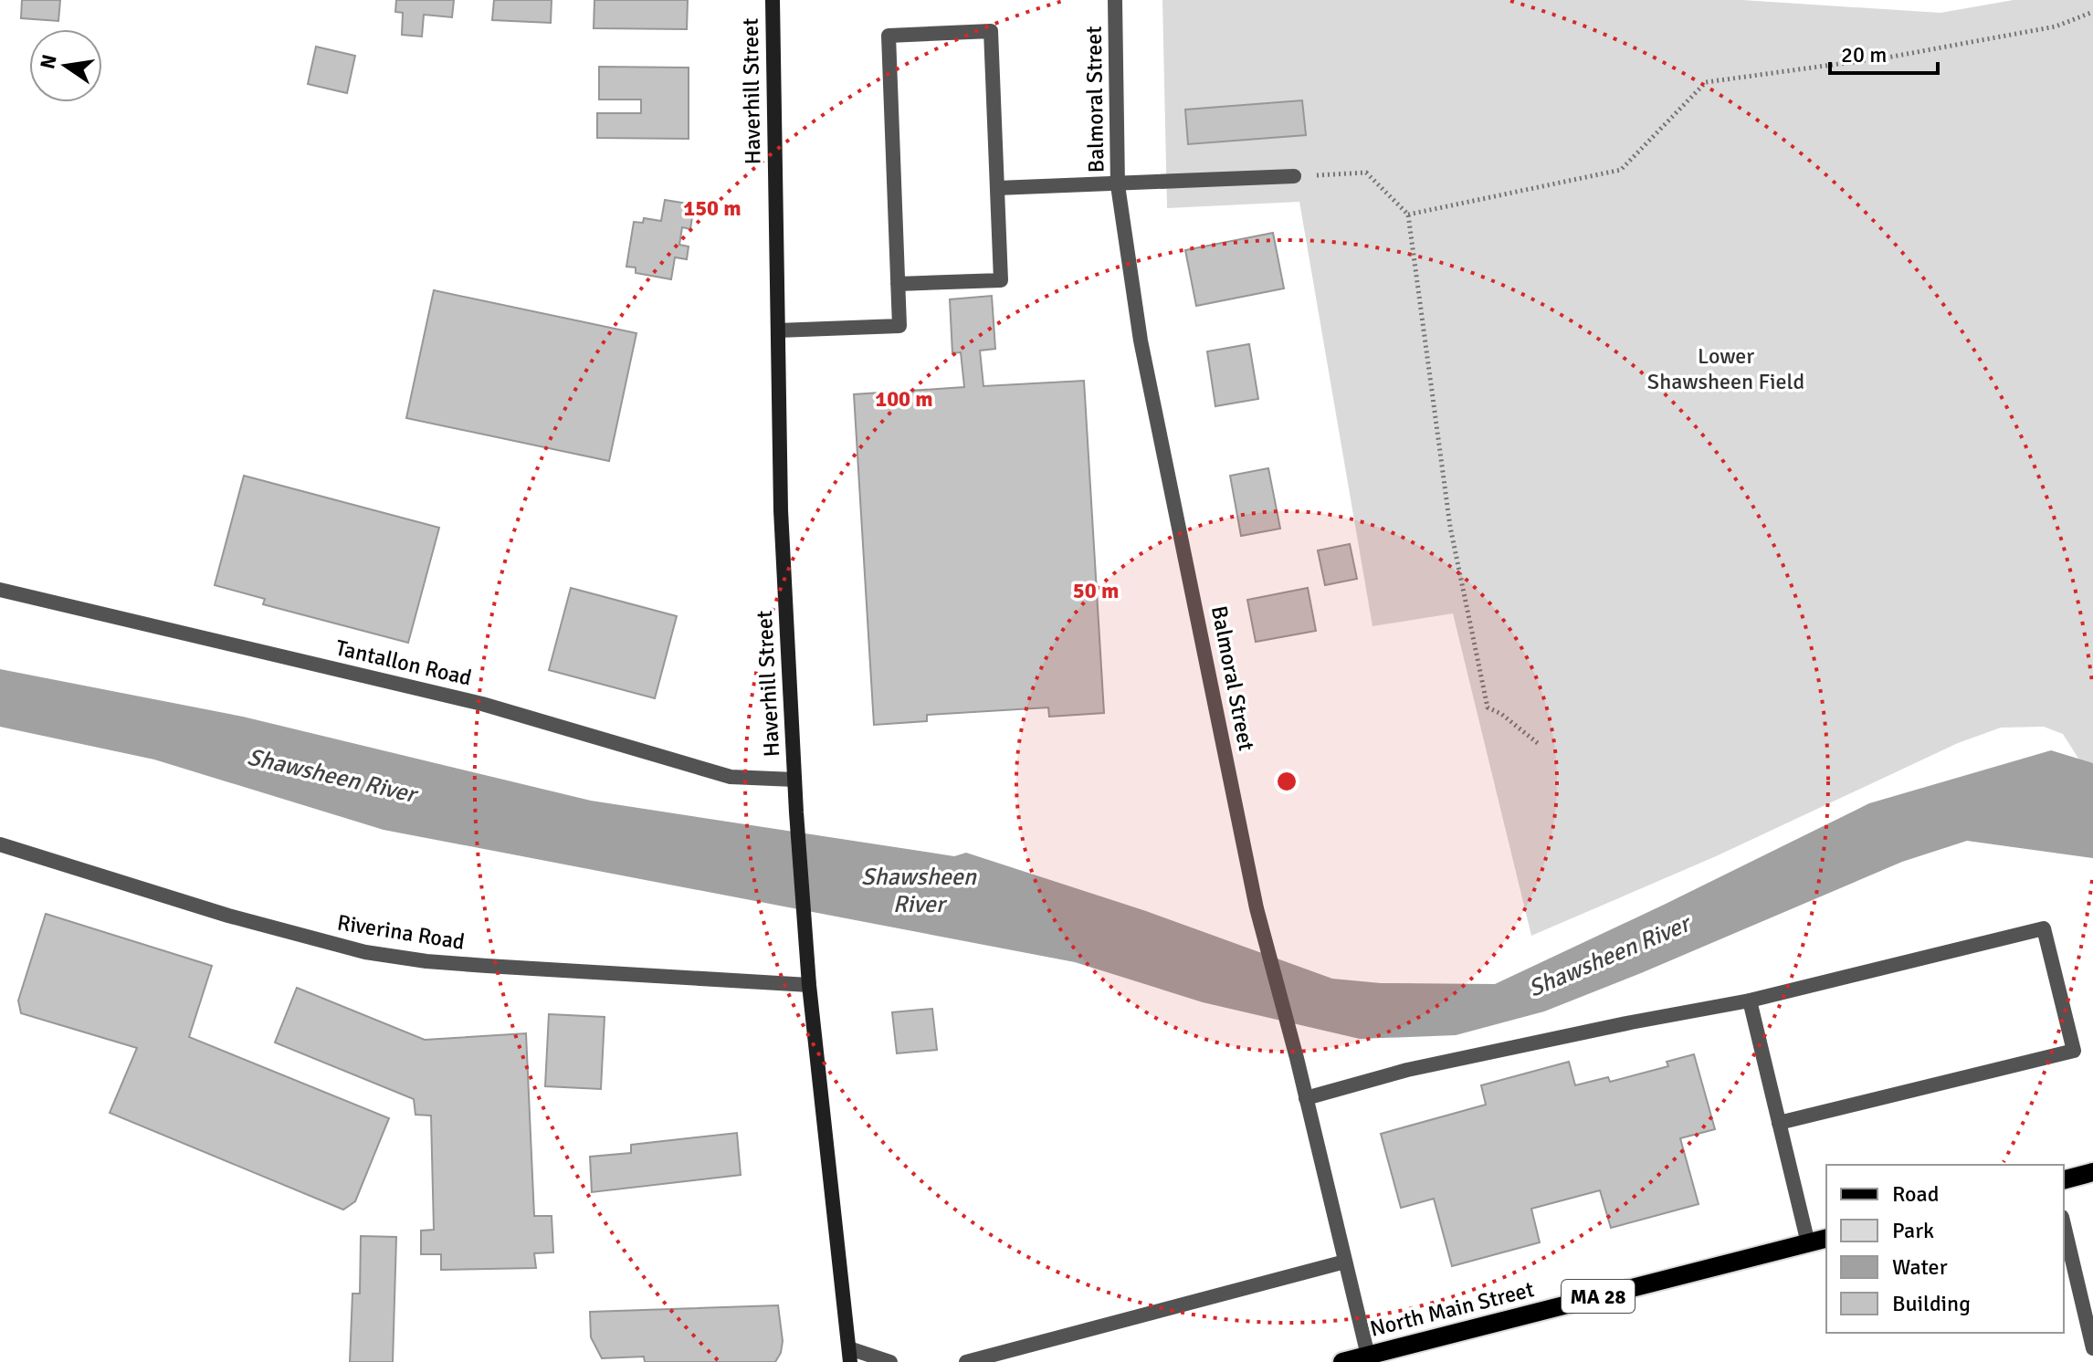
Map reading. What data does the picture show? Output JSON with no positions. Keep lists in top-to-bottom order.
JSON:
{
  "streets": {
    "main road": ["Haverhill Street", "MA 28", "North Main Street"],
    "street": ["Balmoral Street", "Tantallon Road", "Riverina Road"]
  },
  "crossings": [
    ["Haverhill Street", "Tantallon Road"],
    ["Haverhill Street", "Riverina Road"],
    ["Balmoral Street", "North Main Street"]
  ],
  "water": ["Shawsheen River"],
  "parks": ["Lower Shawsheen Field"],
  "legend": [
    "Road",
    "Park",
    "Water",
    "Building"
  ],
  "scale_bar": "20 m",
  "north": "left",
  "rings": ["150 m", "100 m", "50 m"]
}
